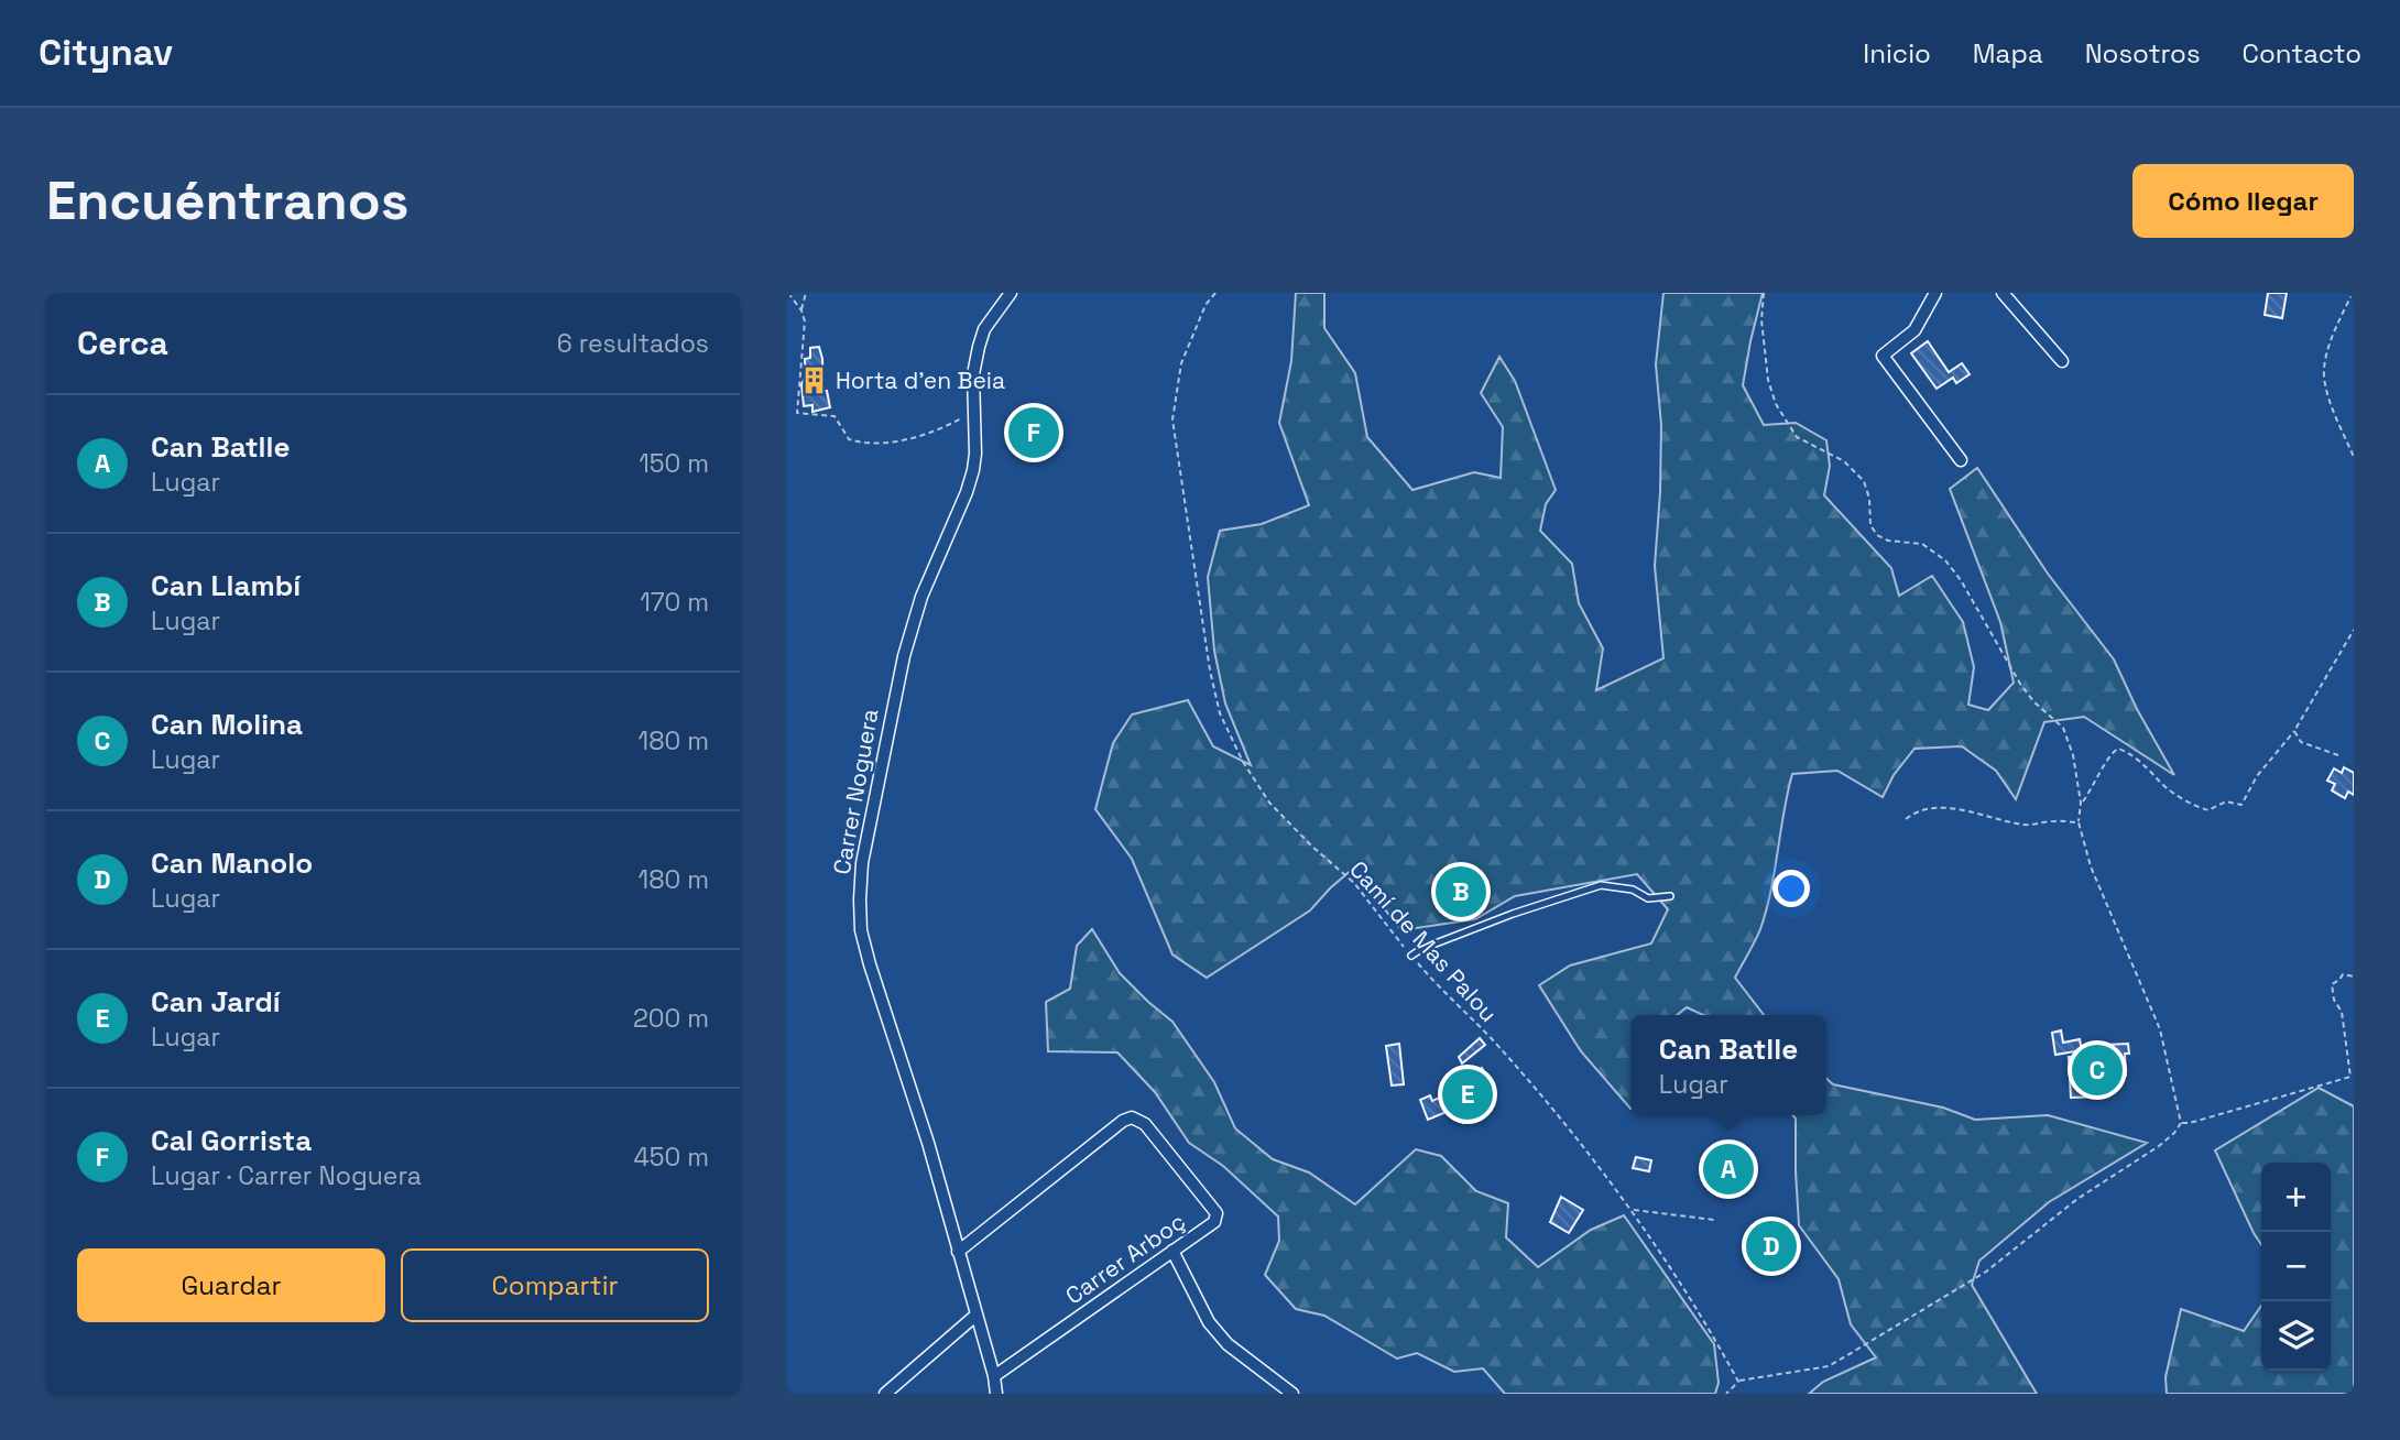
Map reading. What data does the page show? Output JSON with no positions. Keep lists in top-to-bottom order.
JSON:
{
  "streets": {
    "street": ["Carrer Noguera", "Carrer Arboç"],
    "path": ["Camí de Mas Palou"]
  },
  "crossings": [
    ["Carrer Noguera", "Carrer Arboç"]
  ],
  "places": {
    "building": ["Horta d'en Beia"]
  },
  "page": {
    "header": "Citynav",
    "nav": [
      "Inicio",
      "Mapa",
      "Nosotros",
      "Contacto"
    ],
    "buttons": [
      "Cómo llegar",
      ["Guardar", "Compartir"]
    ],
    "title": "Encuéntranos",
    "heading": ["Cerca", "6 resultados"],
    "list": [
      {
        "mark": "A",
        "name": "Can Batlle",
        "note": "Lugar",
        "value": "150 m"
      },
      {
        "mark": "B",
        "name": "Can Llambí",
        "note": "Lugar",
        "value": "170 m"
      },
      {
        "mark": "C",
        "name": "Can Molina",
        "note": "Lugar",
        "value": "180 m"
      },
      {
        "mark": "D",
        "name": "Can Manolo",
        "note": "Lugar",
        "value": "180 m"
      },
      {
        "mark": "E",
        "name": "Can Jardí",
        "note": "Lugar",
        "value": "200 m"
      },
      {
        "mark": "F",
        "name": "Cal Gorrista",
        "note": "Lugar · Carrer Noguera",
        "value": "450 m"
      }
    ],
    "pins": [
      "F",
      "B",
      "C",
      "E",
      "A",
      "D"
    ],
    "popup": ["Can Batlle", "Lugar"],
    "map_buttons": ["+", "−"]
  }
}
